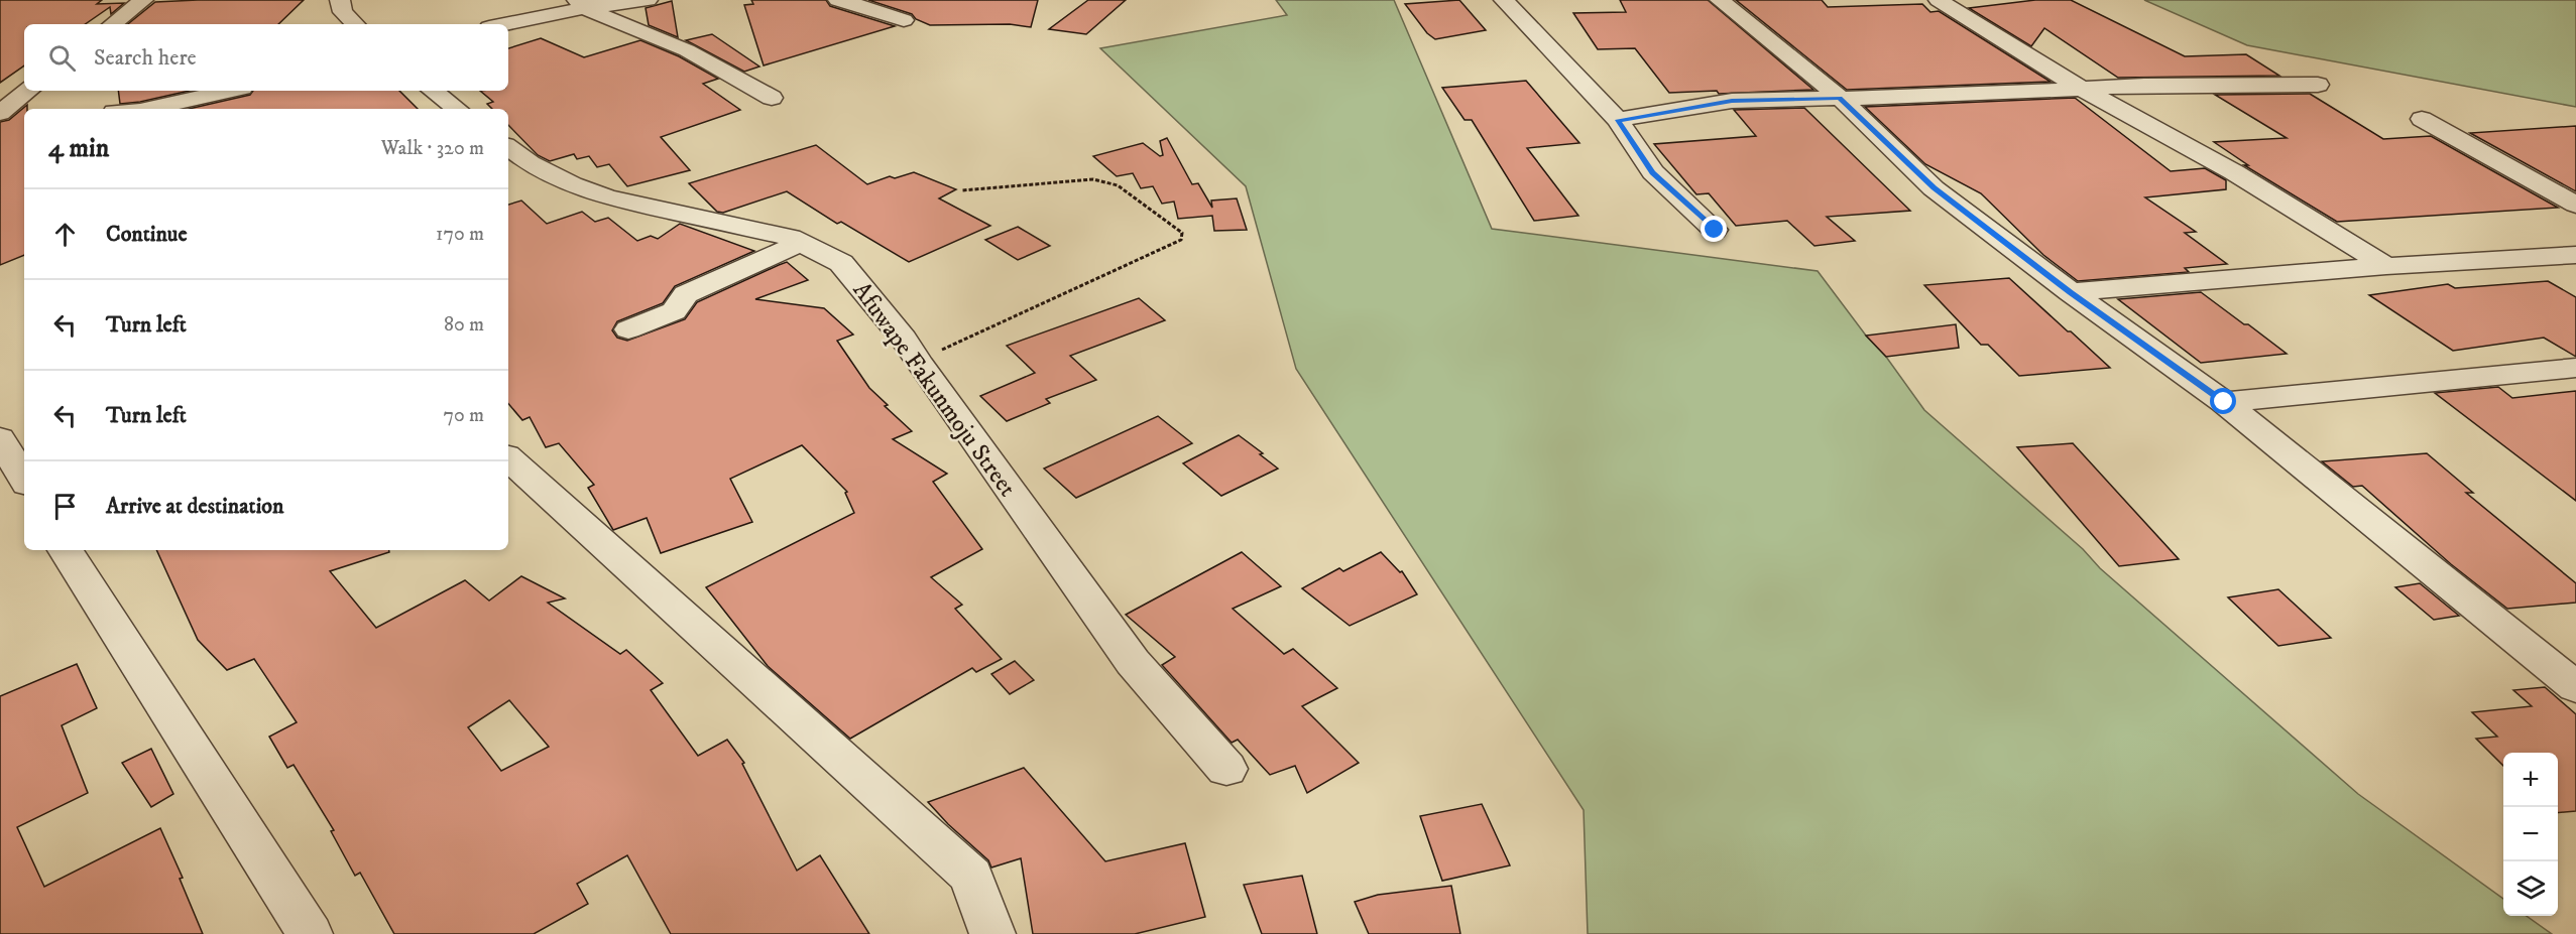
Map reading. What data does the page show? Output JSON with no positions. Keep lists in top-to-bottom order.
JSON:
{
  "streets": {
    "street": ["Afuwape Fakunmoju Street"]
  },
  "page": {
    "search": "Search here",
    "heading": ["4 min", "Walk · 320 m"],
    "list": [
      ["Continue", "170 m"],
      ["Turn left", "80 m"],
      ["Turn left", "70 m"],
      "Arrive at destination"
    ],
    "map_buttons": ["+", "−"]
  }
}
